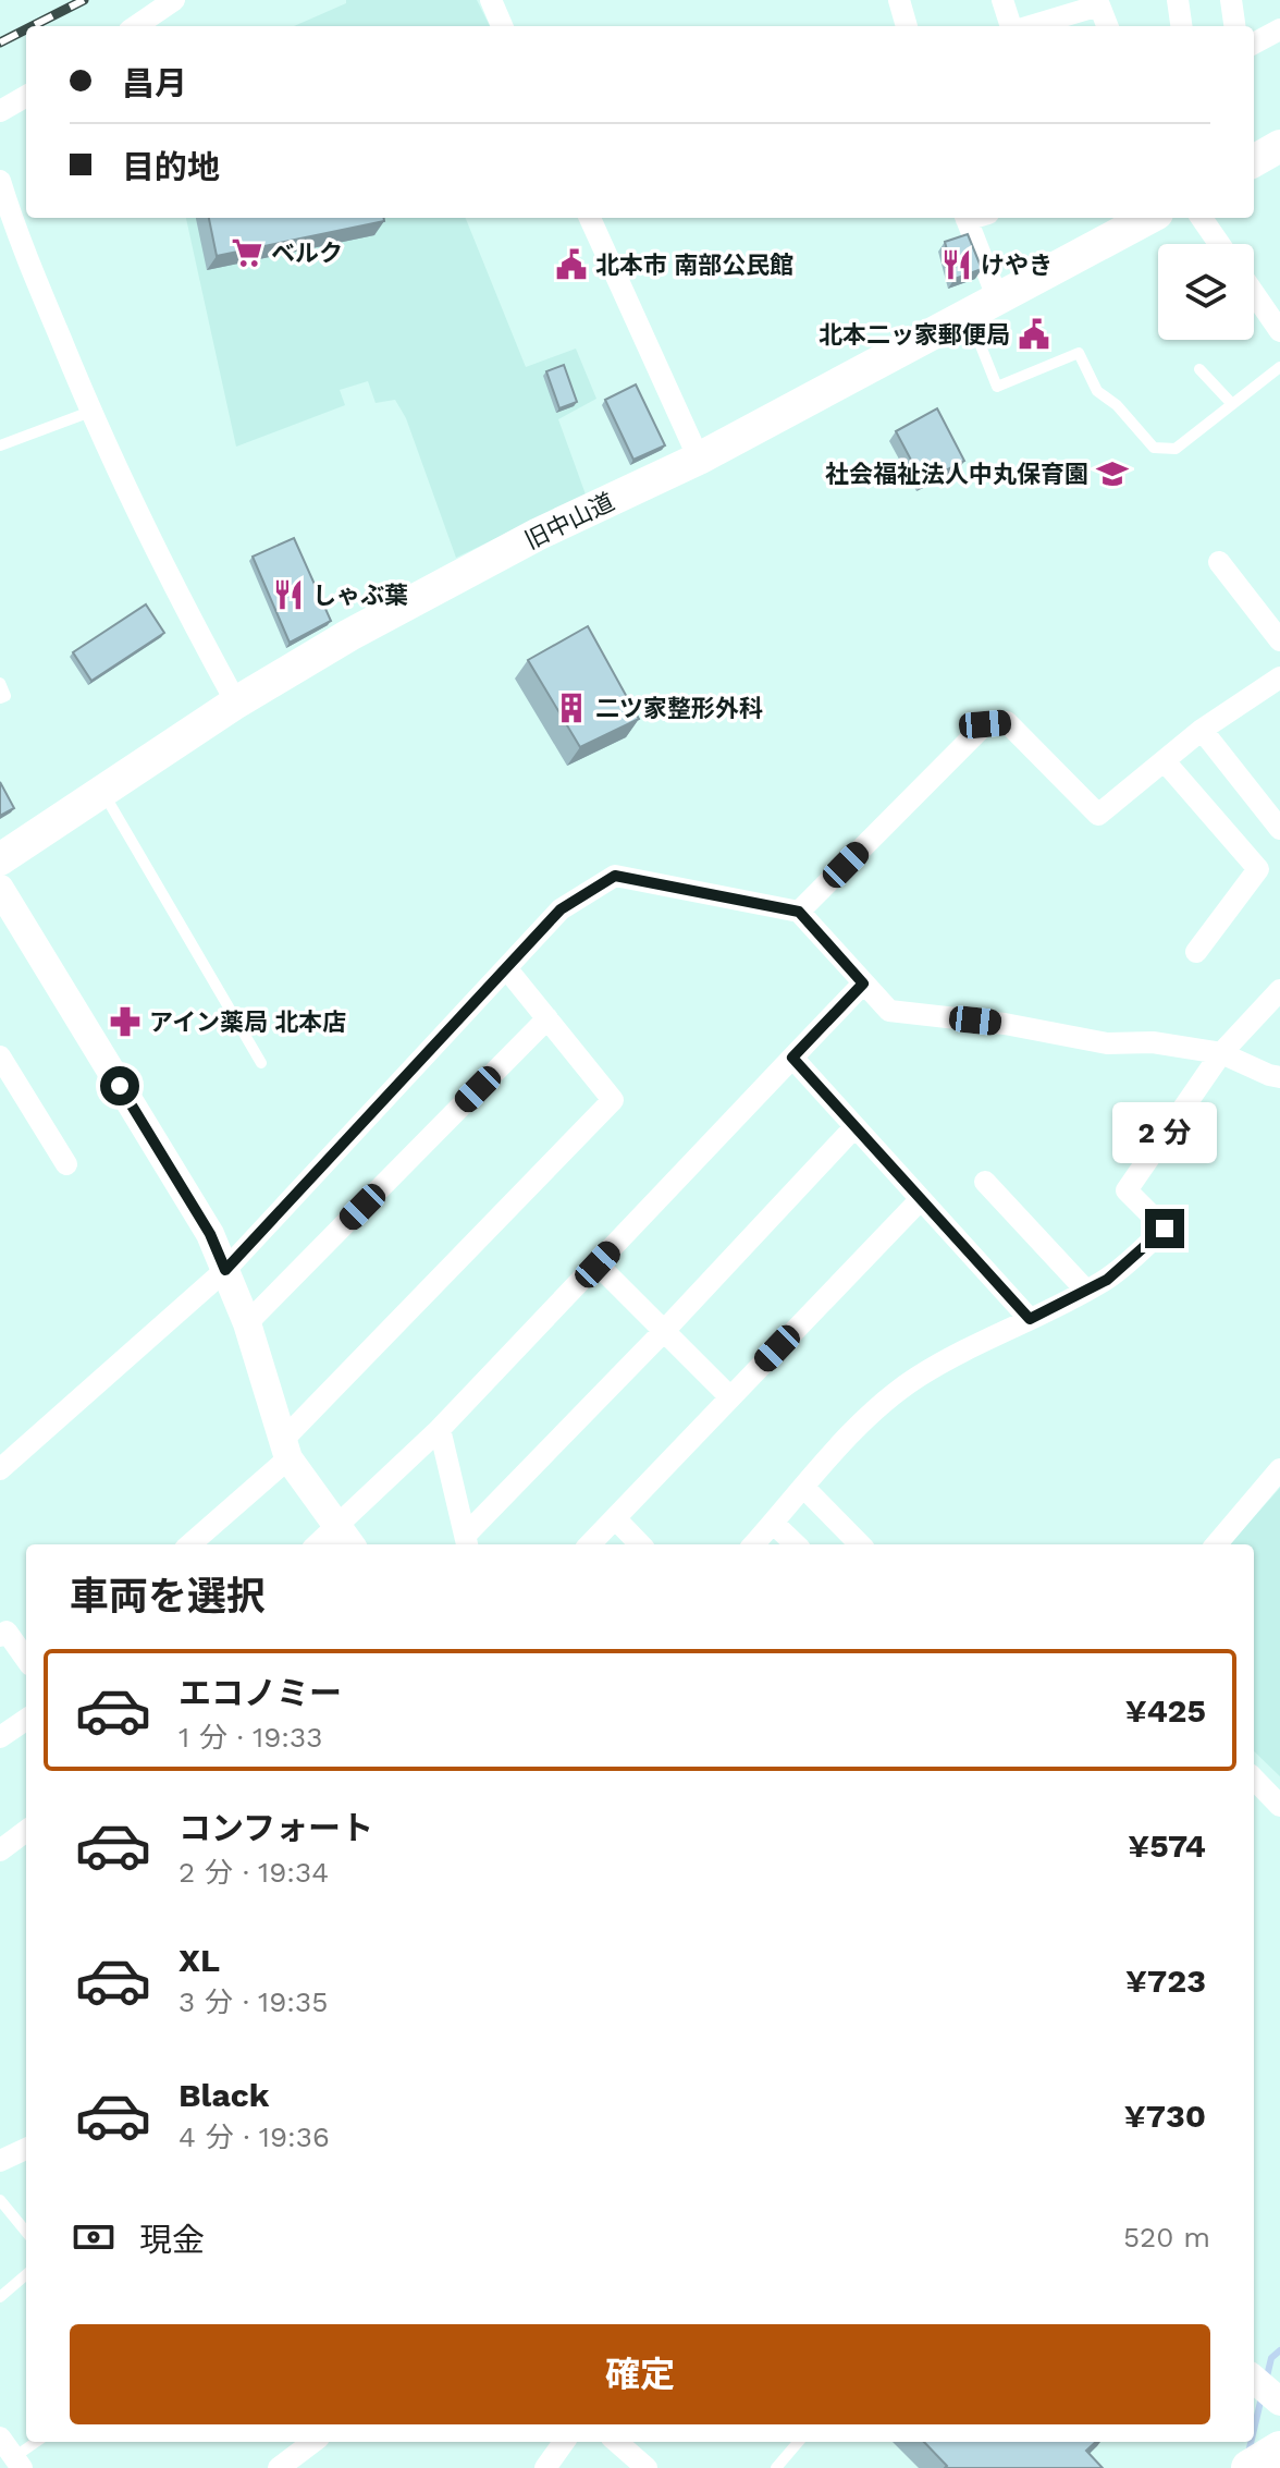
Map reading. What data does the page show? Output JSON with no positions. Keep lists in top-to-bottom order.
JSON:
{
  "streets": {
    "main road": ["旧中山道"]
  },
  "places": {
    "supermarket": ["ベルク"],
    "public building": ["北本市 南部公民館", "北本二ッ家郵便局"],
    "restaurant": ["けやき", "しゃぶ葉"],
    "school or university": ["社会福祉法人中丸保育園"],
    "building": ["二ツ家整形外科"],
    "pharmacy": ["アイン薬局 北本店"]
  },
  "page": {
    "banner": ["昌月", "目的地"],
    "bubble": "2 分",
    "heading": "車両を選択",
    "list": [
      {
        "name": "エコノミー",
        "note": "1 分 · 19:33",
        "value": "¥425"
      },
      {
        "name": "コンフォート",
        "note": "2 分 · 19:34",
        "value": "¥574"
      },
      {
        "name": "XL",
        "note": "3 分 · 19:35",
        "value": "¥723"
      },
      {
        "name": "Black",
        "note": "4 分 · 19:36",
        "value": "¥730"
      }
    ],
    "pay": ["現金", "520 m"],
    "buttons": "確定"
  }
}
